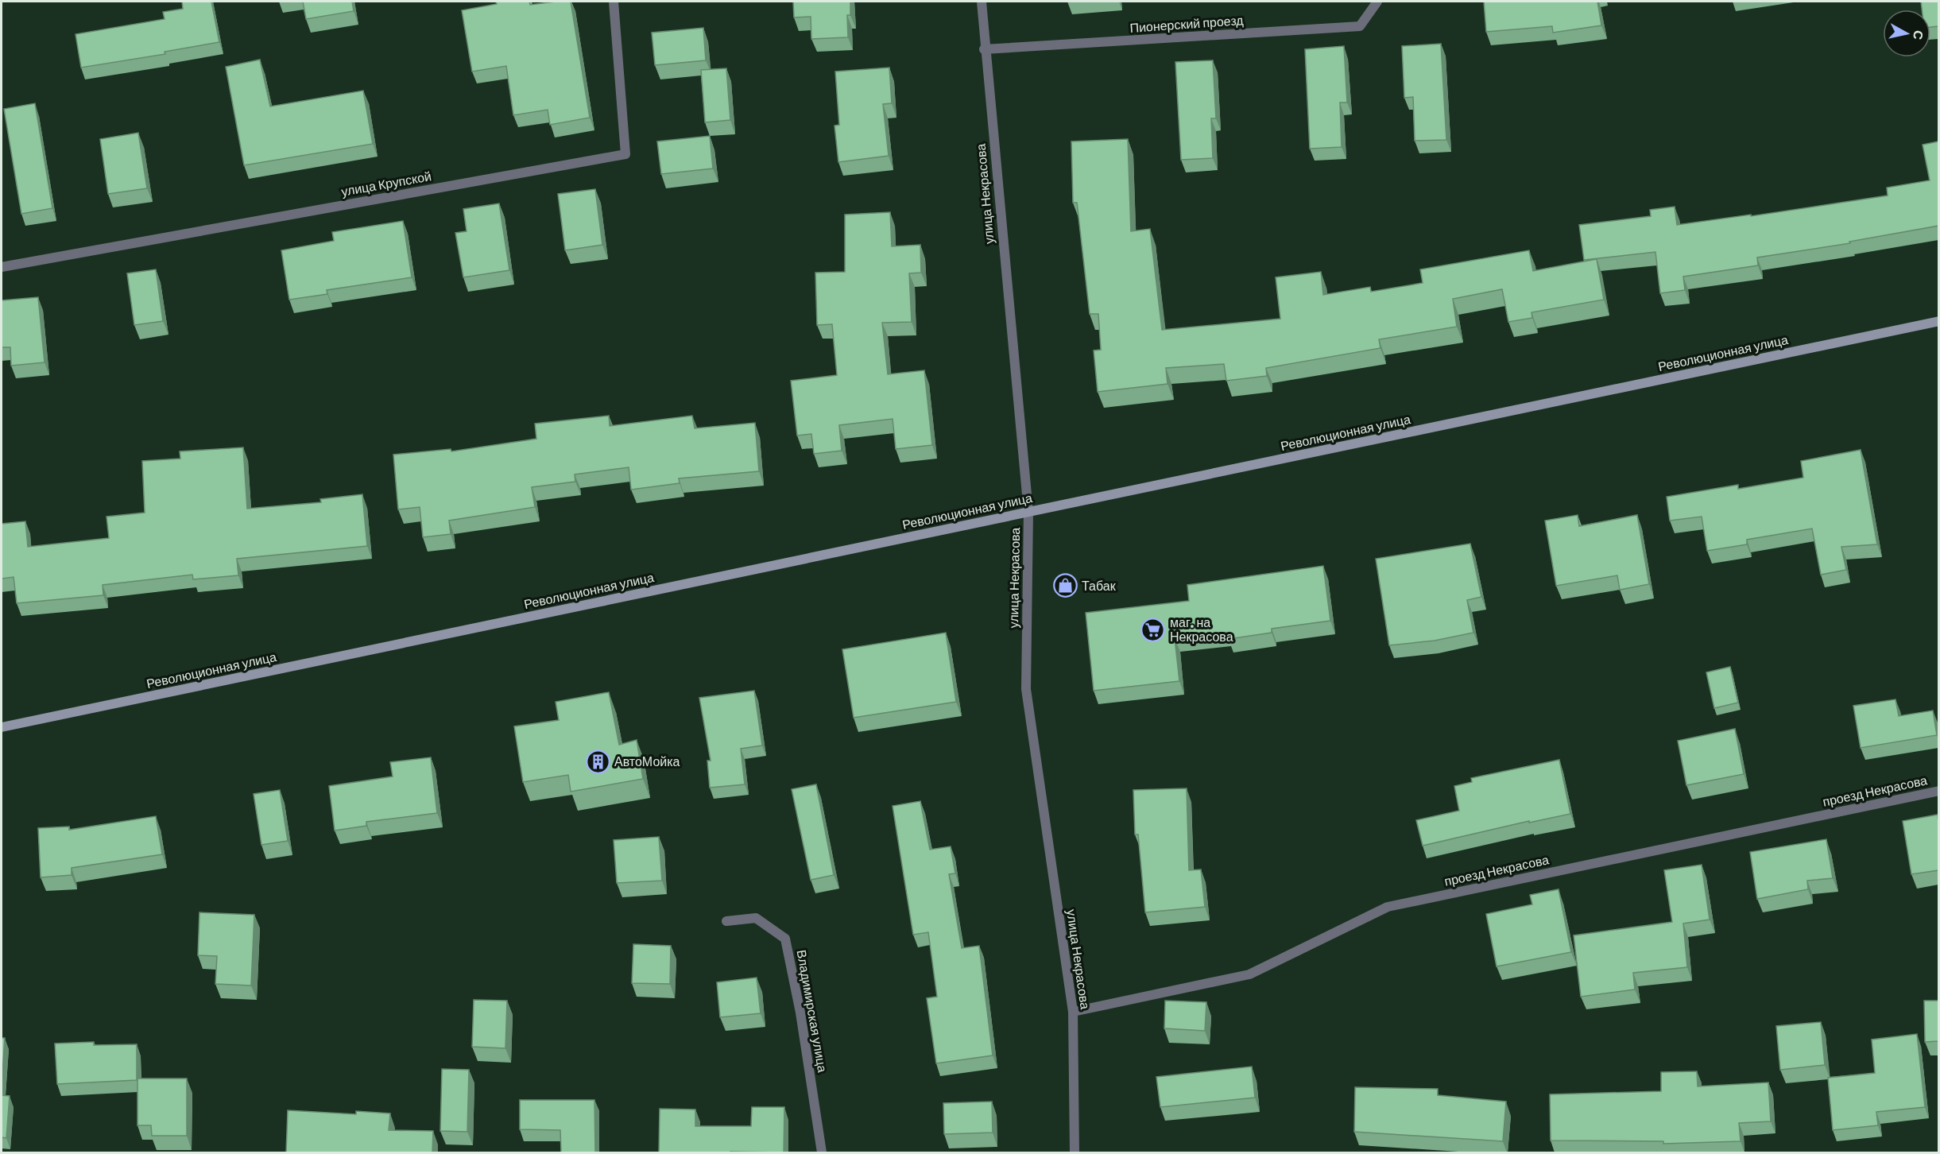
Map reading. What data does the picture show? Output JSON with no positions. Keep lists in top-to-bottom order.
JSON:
{
  "streets": {
    "street": [
      "Пионерский проезд",
      "улица Крупской",
      "улица Некрасова",
      "Революционная улица",
      "проезд Некрасова",
      "Владимирская улица"
    ]
  },
  "crossings": [
    ["Пионерский проезд", "улица Некрасова"],
    ["улица Некрасова", "Революционная улица"],
    ["улица Некрасова", "проезд Некрасова"]
  ],
  "places": {
    "shop": ["Табак"],
    "supermarket": ["маг. на Некрасова"],
    "building": ["АвтоМойка"]
  },
  "north": "right"
}
